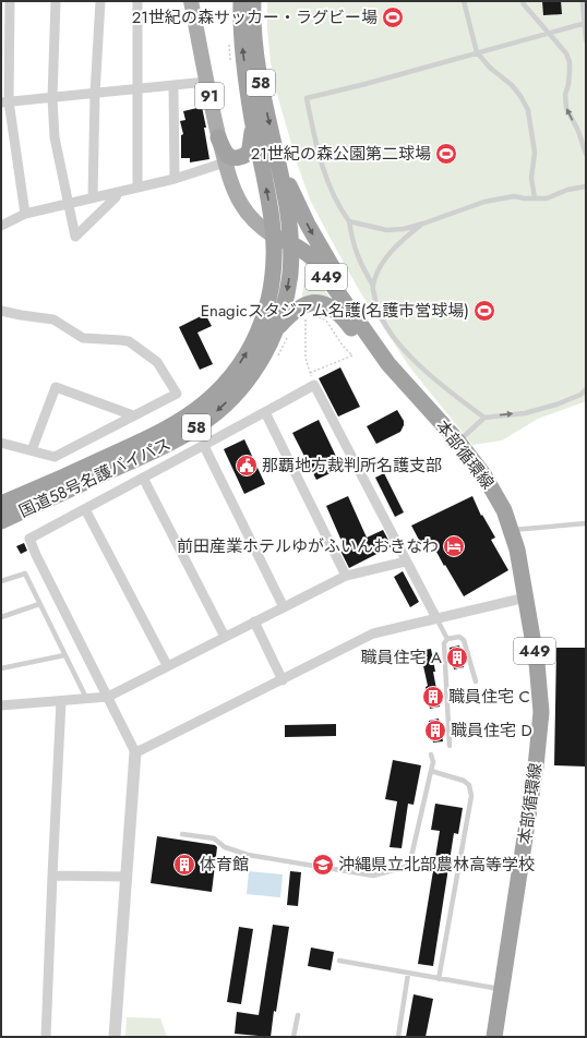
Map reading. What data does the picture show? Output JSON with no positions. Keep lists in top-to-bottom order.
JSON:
{
  "streets": {
    "highway": [
      "58",
      "449",
      "本部循環線",
      "国道58号名護バイパス"
    ],
    "main road": ["91"]
  },
  "crossings": [
    ["本部循環線", "国道58号名護バイパス"]
  ],
  "places": {
    "sports": ["21世紀の森サッカー・ラグビー場", "21世紀の森公園第二球場", "Enagicスタジアム名護(名護市営球場)"],
    "public building": ["那覇地方裁判所名護支部"],
    "hotel": ["前田産業ホテルゆがふいんおきなわ"],
    "building": [
      "職員住宅 A",
      "職員住宅 C",
      "職員住宅 D",
      "体育館"
    ],
    "school or university": ["沖縄県立北部農林高等学校"]
  }
}
